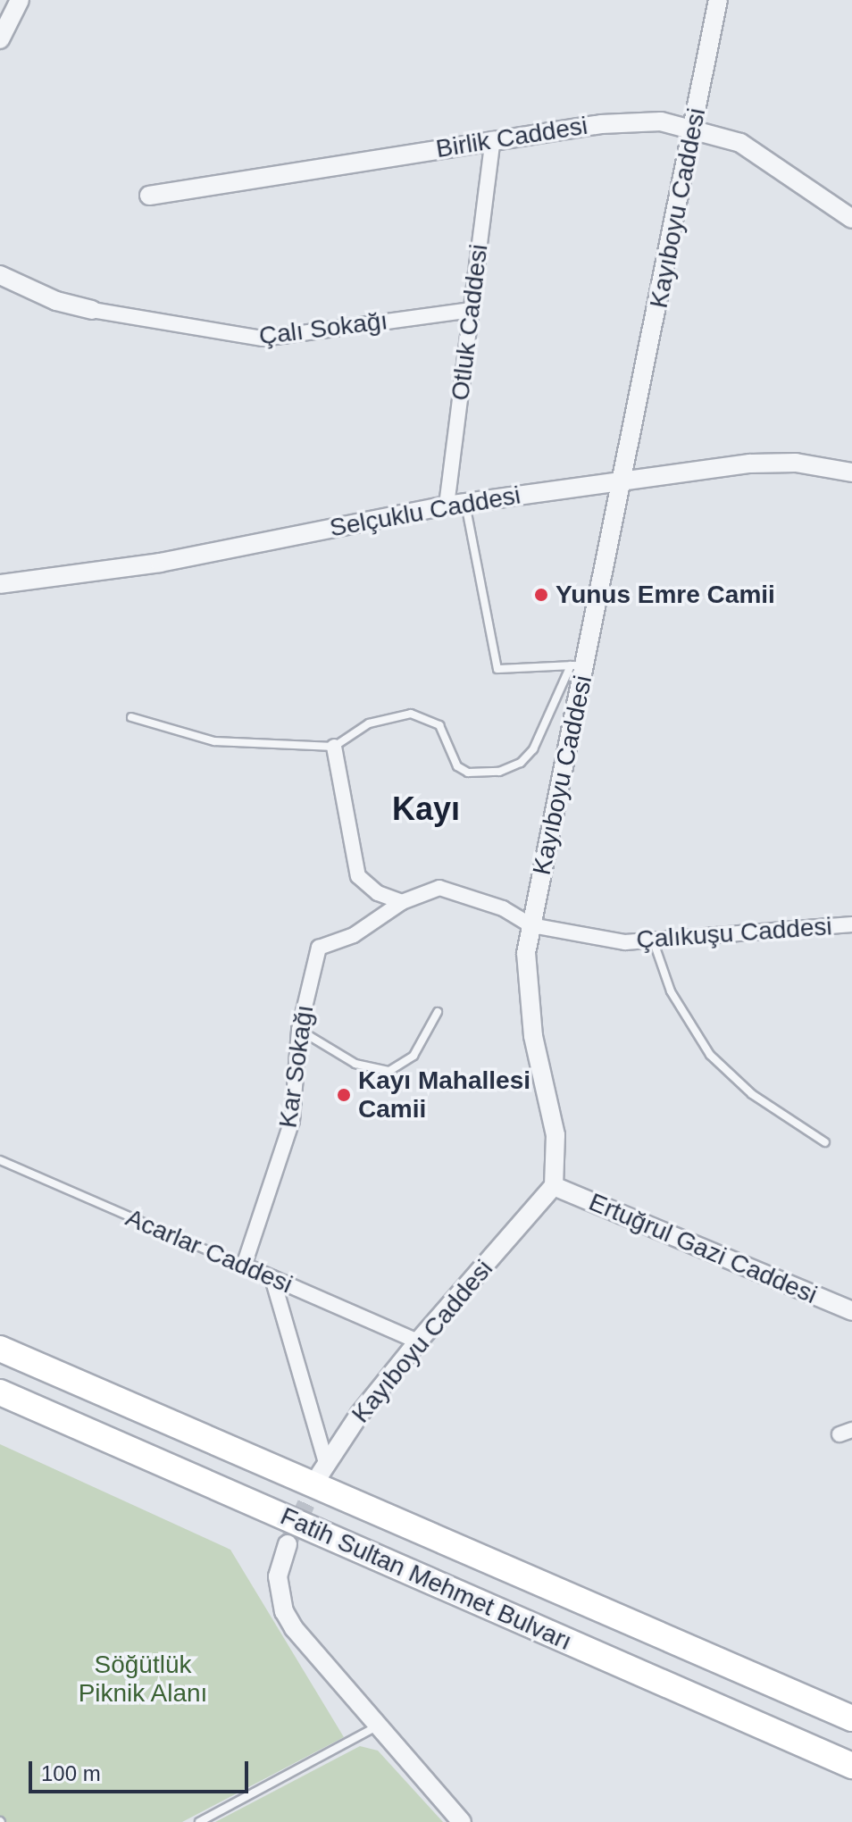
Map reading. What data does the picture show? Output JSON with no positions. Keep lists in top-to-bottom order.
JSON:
{
  "streets": {
    "highway": ["Fatih Sultan Mehmet Bulvarı"],
    "street": [
      "Birlik Caddesi",
      "Kayıboyu Caddesi",
      "Otluk Caddesi",
      "Çalı Sokağı",
      "Selçuklu Caddesi",
      "Çalıkuşu Caddesi",
      "Kar Sokağı",
      "Ertuğrul Gazi Caddesi",
      "Acarlar Caddesi"
    ]
  },
  "crossings": [
    ["Birlik Caddesi", "Kayıboyu Caddesi"],
    ["Birlik Caddesi", "Otluk Caddesi"],
    ["Kayıboyu Caddesi", "Selçuklu Caddesi"],
    ["Kayıboyu Caddesi", "Çalıkuşu Caddesi"],
    ["Kayıboyu Caddesi", "Ertuğrul Gazi Caddesi"],
    ["Kayıboyu Caddesi", "Acarlar Caddesi"],
    ["Otluk Caddesi", "Çalı Sokağı"],
    ["Otluk Caddesi", "Selçuklu Caddesi"],
    ["Çalıkuşu Caddesi", "Kar Sokağı"],
    ["Kar Sokağı", "Acarlar Caddesi"]
  ],
  "districts": ["Kayı"],
  "parks": ["Söğütlük Piknik Alanı"],
  "places": ["Yunus Emre Camii", "Kayı Mahallesi Camii"],
  "scale_bar": "100 m"
}
